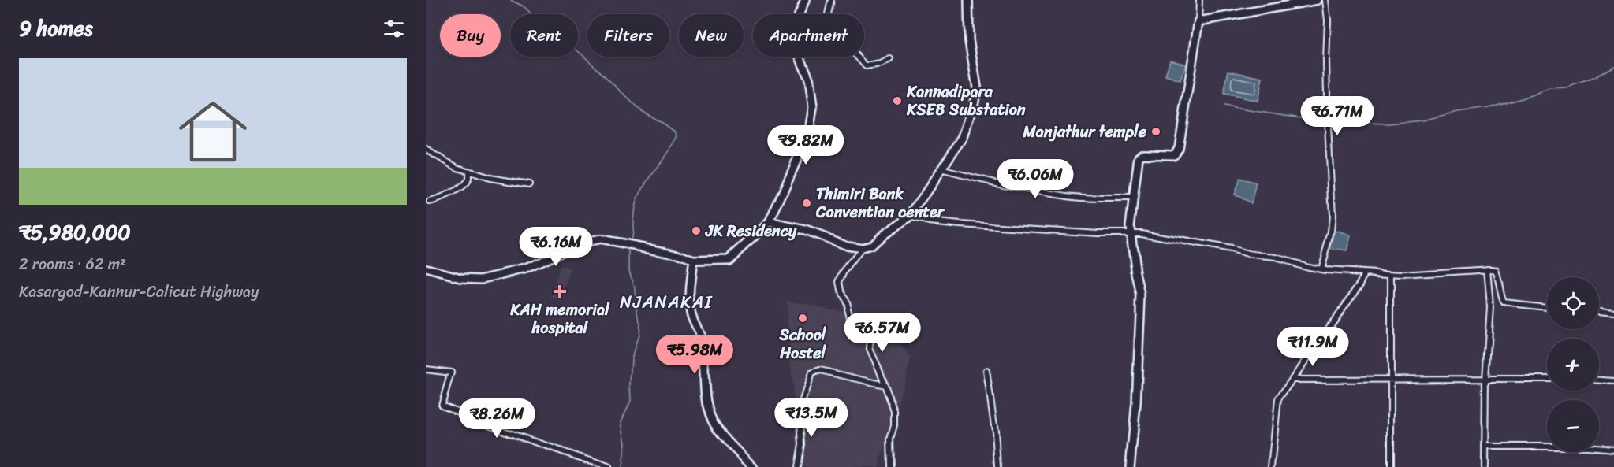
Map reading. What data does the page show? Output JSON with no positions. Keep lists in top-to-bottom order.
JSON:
{
  "districts": ["NJANAKAI"],
  "places": {
    "other": [
      "Kannadipara KSEB Substation",
      "Manjathur temple",
      "Thimiri Bank Convention center",
      "JK Residency",
      "School Hostel"
    ],
    "health": ["KAH memorial hospital"]
  },
  "page": {
    "heading": "9 homes",
    "chip": [
      "Buy",
      "Rent",
      "Filters",
      "New",
      "Apartment"
    ],
    "list": [
      {
        "name": "₹5,980,000",
        "note": "2 rooms · 62 m² · Kasargod-Kannur-Calicut Highway"
      }
    ],
    "price": [
      "₹6.71M",
      "₹9.82M",
      "₹6.06M",
      "₹6.16M",
      "₹6.57M",
      "₹11.9M",
      "₹5.98M",
      "₹13.5M",
      "₹8.26M"
    ],
    "map_buttons": ["+", "−"]
  }
}
